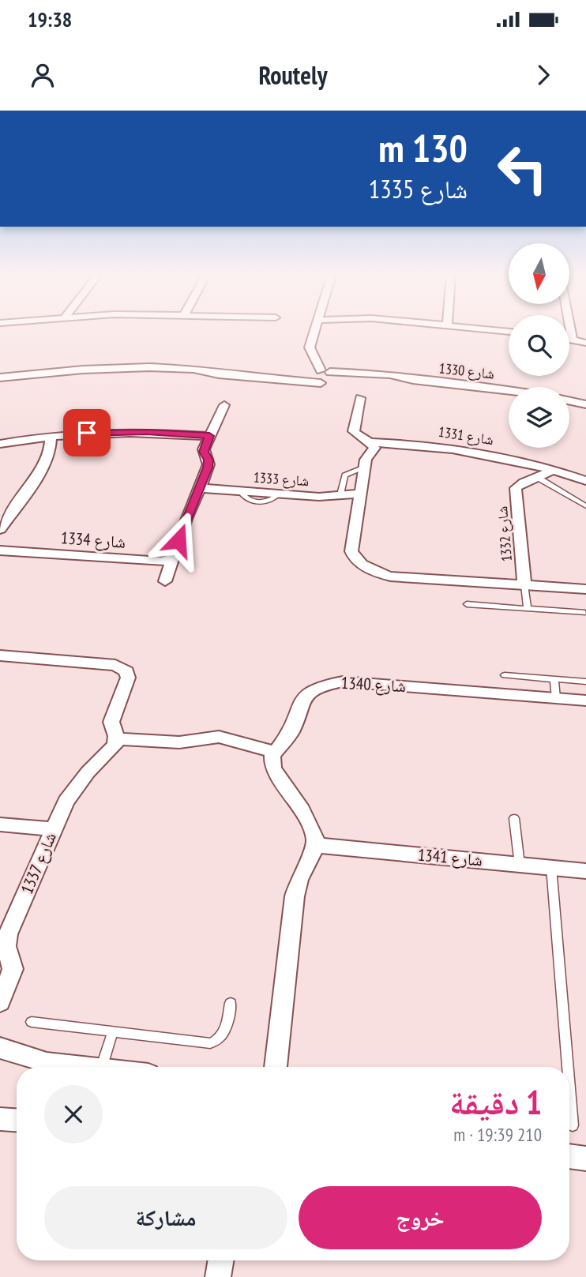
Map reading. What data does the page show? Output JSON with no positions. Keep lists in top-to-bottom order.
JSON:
{
  "streets": {
    "street": [
      "شارع 1330",
      "شارع 1331",
      "شارع 1333",
      "شارع 1332",
      "شارع 1334",
      "شارع 1340",
      "شارع 1341",
      "شارع 1337"
    ]
  },
  "crossings": [
    ["شارع 1331", "شارع 1332"]
  ],
  "north": "bottom",
  "page": {
    "status": "19:38",
    "header": "Routely",
    "turn": ["130 m", "شارع 1335"],
    "heading": ["1 دقيقة", "210 m · 19:39"],
    "buttons": ["خروج", "مشاركة"]
  }
}
